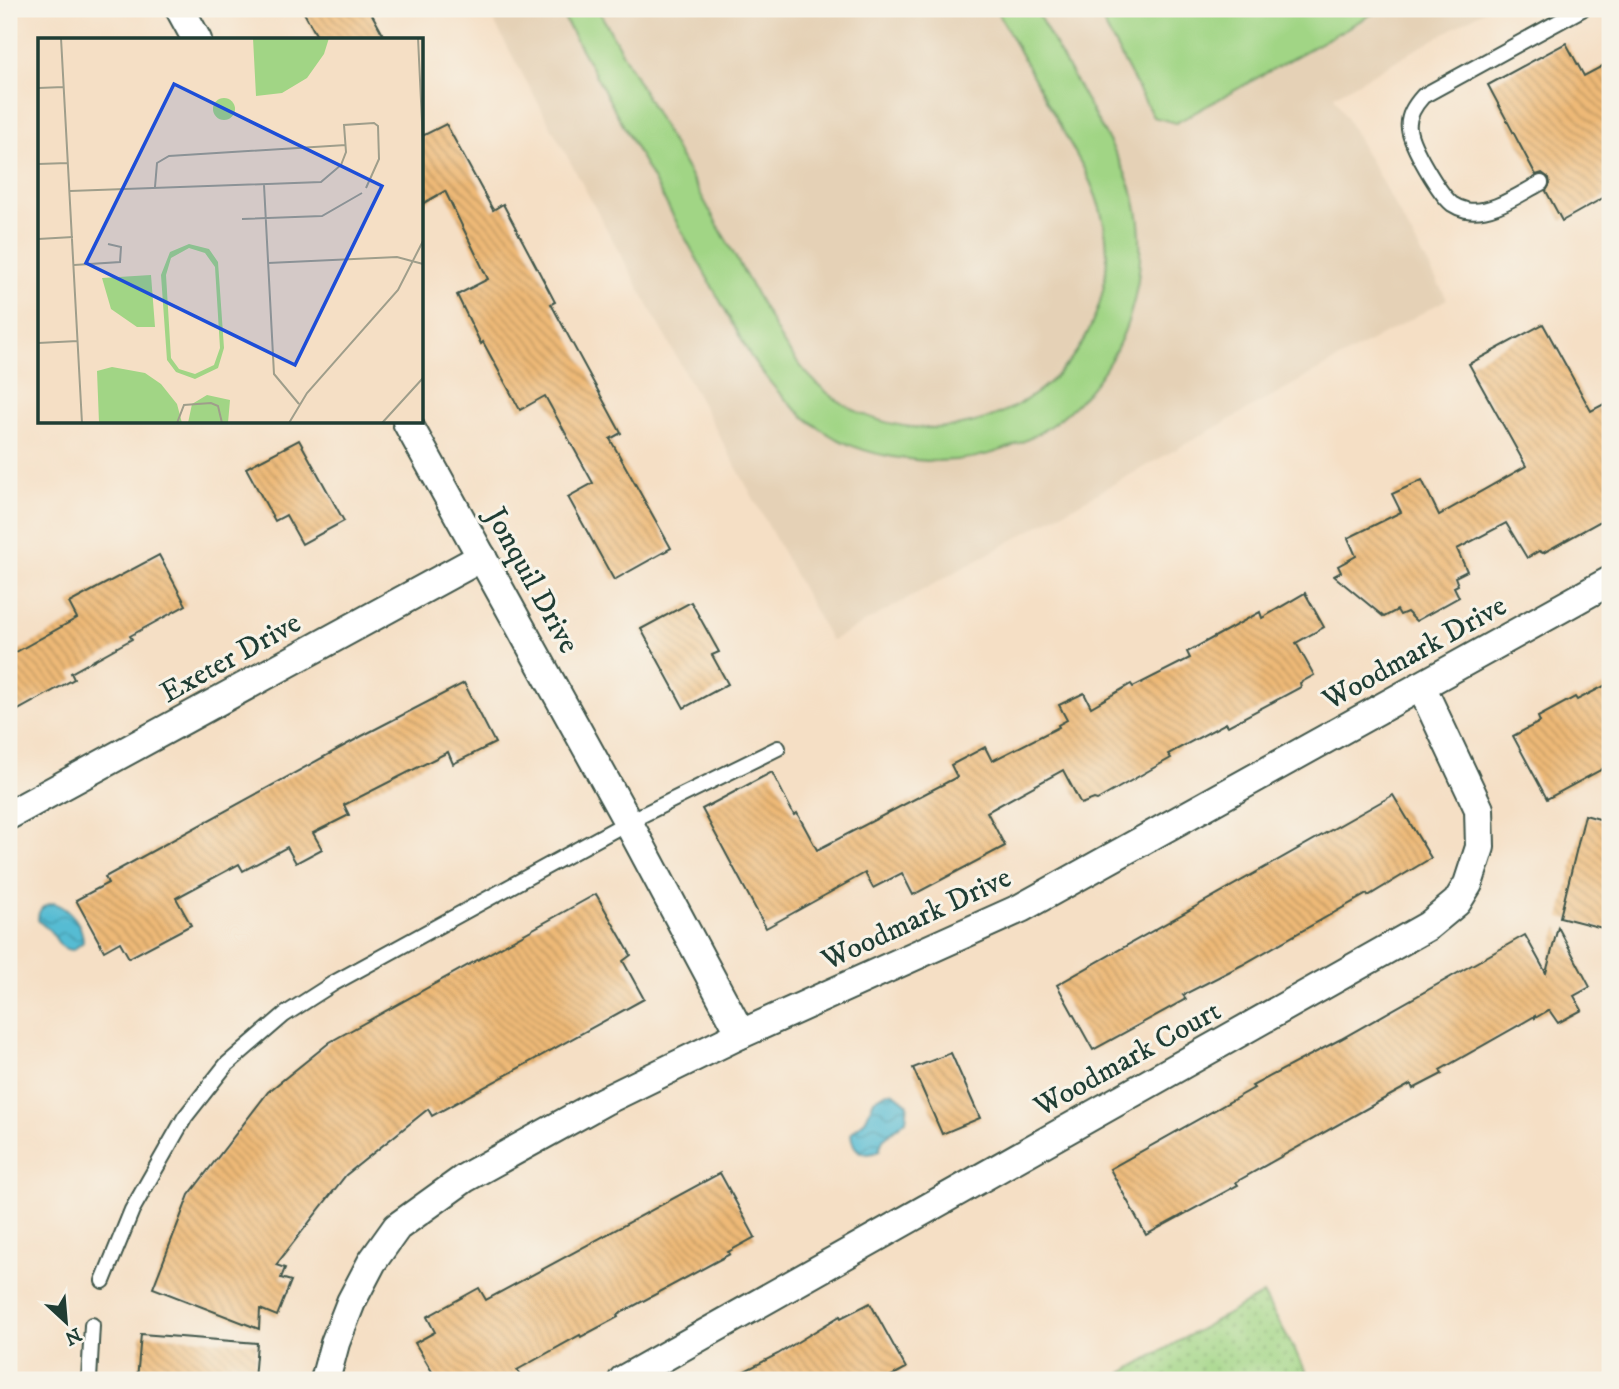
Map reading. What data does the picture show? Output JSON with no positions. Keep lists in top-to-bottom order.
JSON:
{
  "streets": {
    "street": [
      "Jonquil Drive",
      "Woodmark Drive",
      "Exeter Drive",
      "Woodmark Court"
    ]
  },
  "crossings": [
    ["Jonquil Drive", "Woodmark Drive"],
    ["Jonquil Drive", "Exeter Drive"],
    ["Woodmark Drive", "Woodmark Court"]
  ],
  "north": "bottom right"
}
